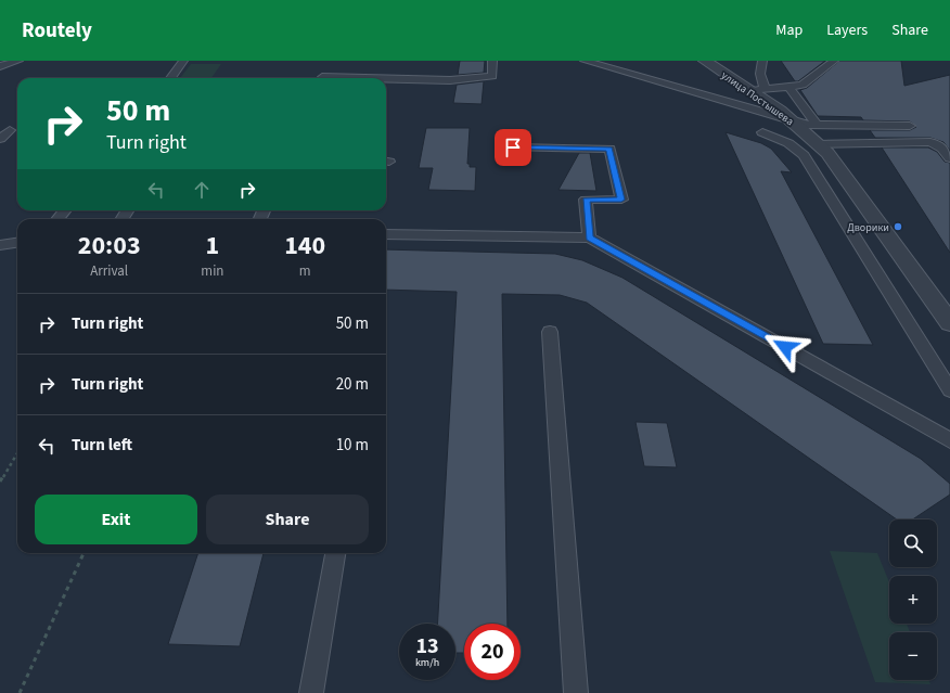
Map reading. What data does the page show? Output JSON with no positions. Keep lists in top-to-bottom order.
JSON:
{
  "streets": {
    "street": ["улица Постышева"]
  },
  "places": ["Дворики"],
  "page": {
    "header": "Routely",
    "nav": ["Map", "Layers", "Share"],
    "turn": ["50 m", "Turn right"],
    "eta": [
      "20:03",
      "Arrival",
      "1",
      "min",
      "140",
      "m"
    ],
    "list": [
      {
        "name": "Turn right",
        "value": "50 m"
      },
      {
        "name": "Turn right",
        "value": "20 m"
      },
      {
        "name": "Turn left",
        "value": "10 m"
      }
    ],
    "buttons": ["Exit", "Share"],
    "map_buttons": ["+", "−"],
    "speed": "13 km/h",
    "limit": "20"
  }
}
